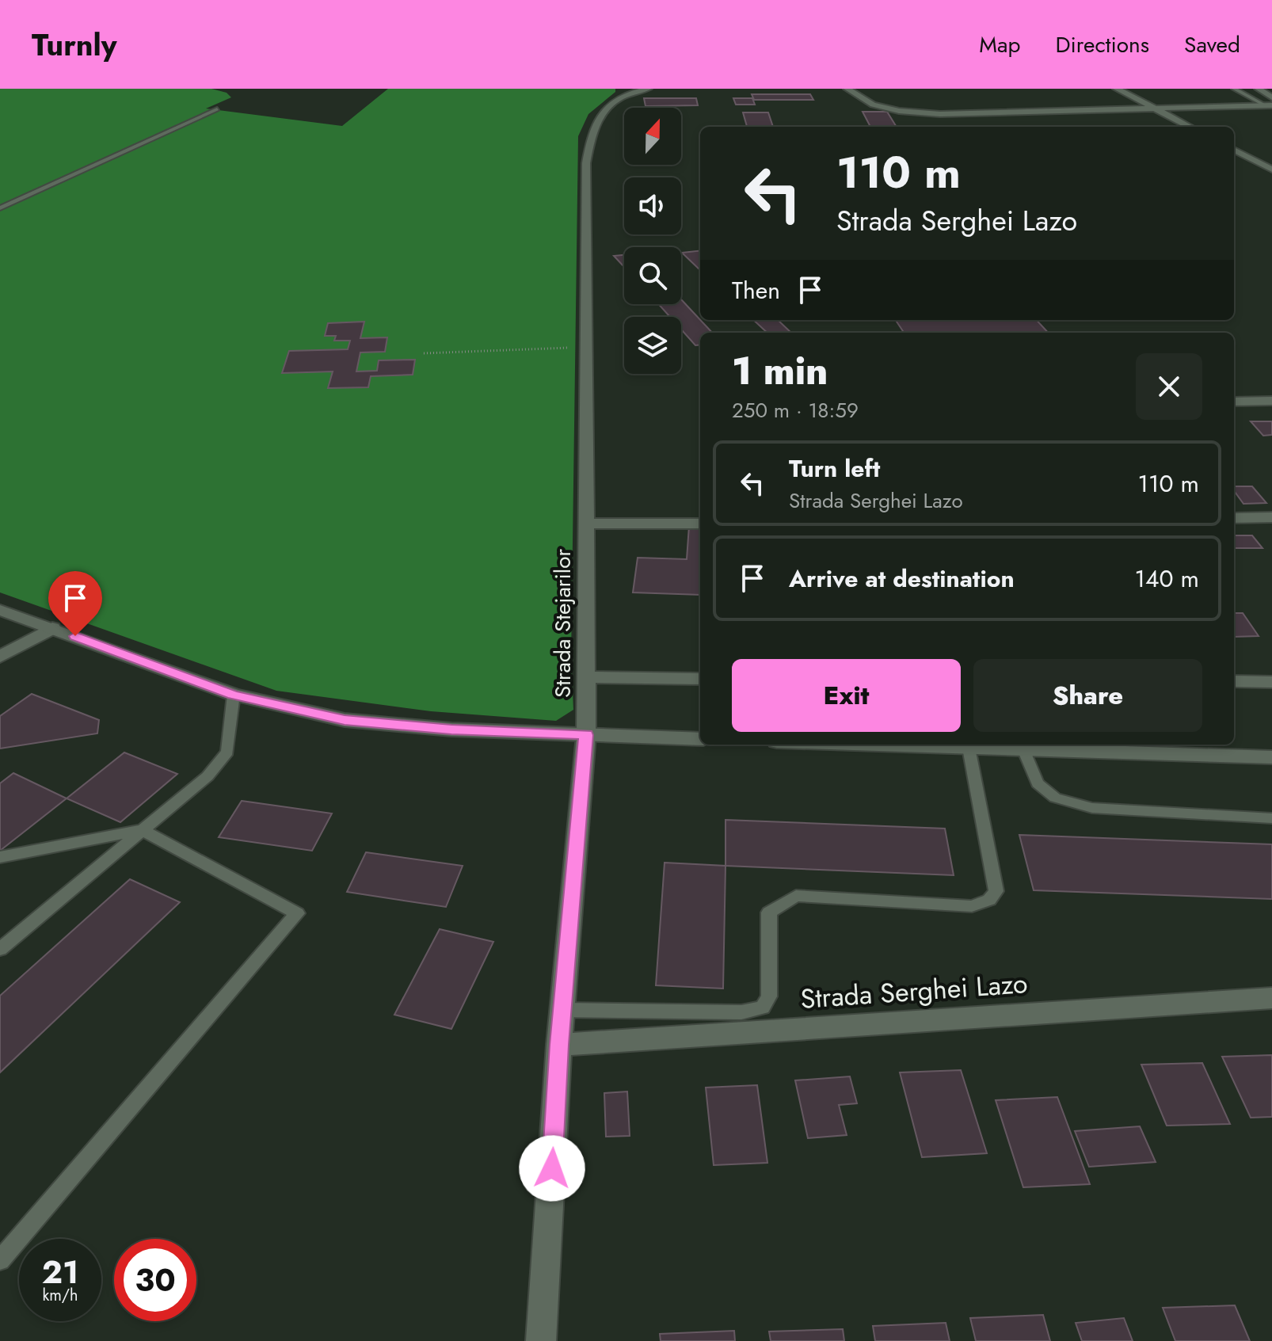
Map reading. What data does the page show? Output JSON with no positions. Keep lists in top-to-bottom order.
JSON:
{
  "streets": {
    "street": ["Strada Stejarilor", "Strada Serghei Lazo"]
  },
  "crossings": [
    ["Strada Stejarilor", "Strada Serghei Lazo"]
  ],
  "north": "top",
  "page": {
    "header": "Turnly",
    "nav": ["Map", "Directions", "Saved"],
    "turn": ["110 m", "Strada Serghei Lazo"],
    "then": "Then",
    "heading": ["1 min", "250 m · 18:59"],
    "list": [
      {
        "name": "Turn left",
        "note": "Strada Serghei Lazo",
        "value": "110 m"
      },
      {
        "name": "Arrive at destination",
        "value": "140 m"
      }
    ],
    "buttons": ["Exit", "Share"],
    "speed": "21 km/h",
    "limit": "30"
  }
}
